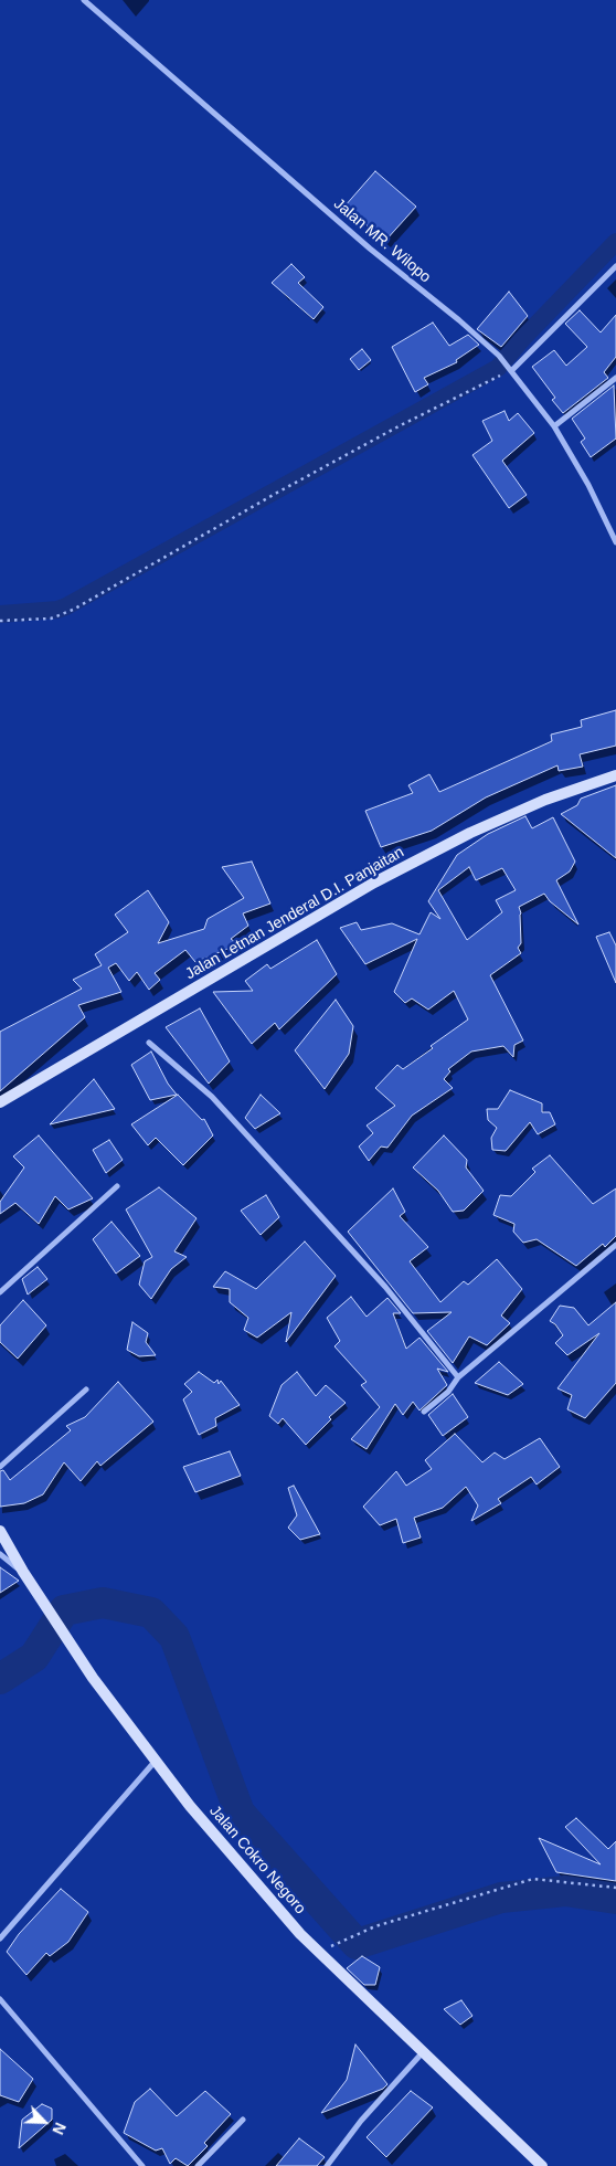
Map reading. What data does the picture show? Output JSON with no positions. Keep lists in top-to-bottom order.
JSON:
{
  "streets": {
    "street": ["Jalan MR. Wilopo", "Jalan Letnan Jenderal D.I. Panjaitan", "Jalan Cokro Negoro"]
  },
  "north": "bottom right"
}
